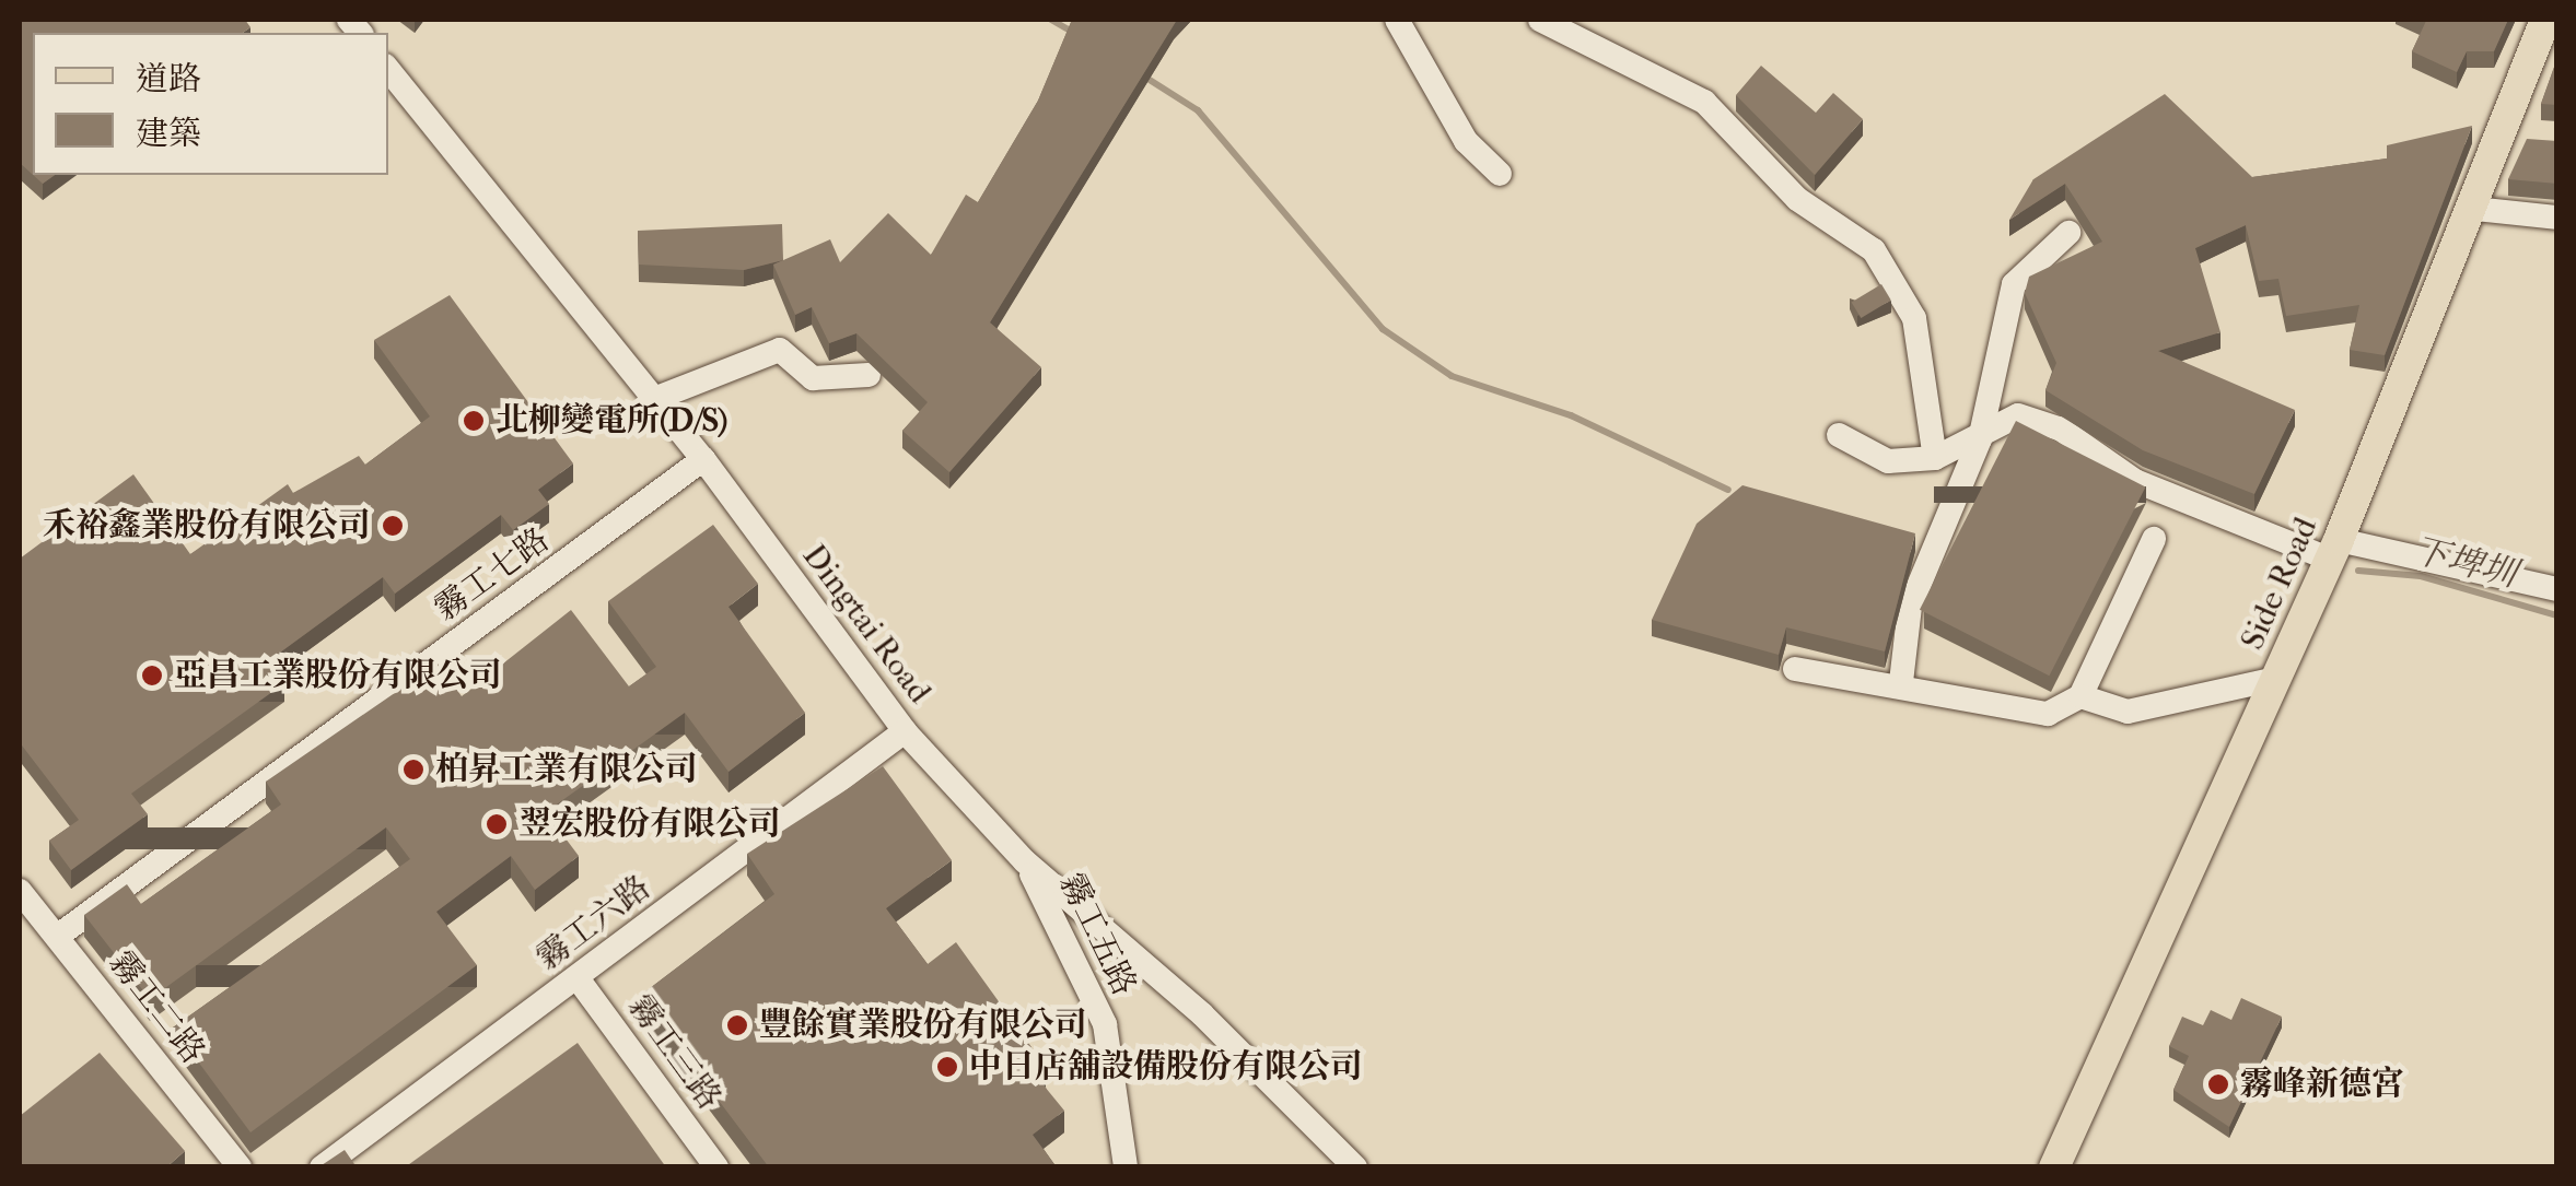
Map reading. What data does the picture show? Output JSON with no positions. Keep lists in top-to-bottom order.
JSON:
{
  "streets": {
    "main road": ["Side Road"],
    "street": [
      "霧工七路",
      "Dingtai Road",
      "霧工六路",
      "霧工五路",
      "霧工二路",
      "霧工三路"
    ]
  },
  "crossings": [
    ["霧工七路", "Dingtai Road"],
    ["霧工七路", "霧工二路"],
    ["Dingtai Road", "霧工六路"],
    ["Dingtai Road", "霧工五路"],
    ["霧工六路", "霧工三路"]
  ],
  "water": ["下埤圳"],
  "places": [
    "北柳變電所(D/S)",
    "禾裕鑫業股份有限公司",
    "亞昌工業股份有限公司",
    "柏昇工業有限公司",
    "翌宏股份有限公司",
    "豐餘實業股份有限公司",
    "中日店舖設備股份有限公司",
    "霧峰新德宮"
  ],
  "legend": ["道路", "建築"]
}
